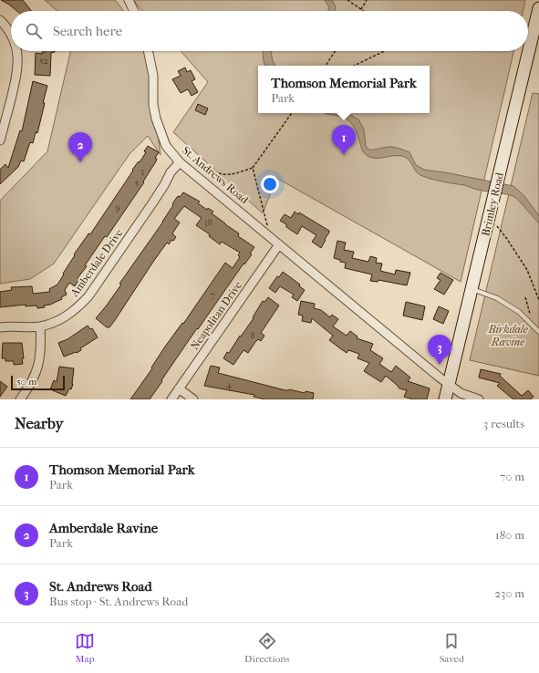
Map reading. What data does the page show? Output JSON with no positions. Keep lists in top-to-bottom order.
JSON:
{
  "streets": {
    "main road": ["Brimley Road"],
    "street": ["St. Andrews Road", "Amberdale Drive", "Neapolitan Drive"]
  },
  "crossings": [
    ["St. Andrews Road", "Brimley Road"],
    ["St. Andrews Road", "Amberdale Drive"],
    ["St. Andrews Road", "Neapolitan Drive"]
  ],
  "parks": ["Birkdale Ravine"],
  "house_numbers": [
    "52",
    "3",
    "5",
    "9",
    "38",
    "7",
    "8",
    "4"
  ],
  "scale_bar": "50 m",
  "page": {
    "search": "Search here",
    "popup": ["Thomson Memorial Park", "Park"],
    "pins": ["1", "2", "3"],
    "scale": "50 m",
    "heading": ["Nearby", "3 results"],
    "list": [
      {
        "mark": "1",
        "name": "Thomson Memorial Park",
        "note": "Park",
        "value": "70 m"
      },
      {
        "mark": "2",
        "name": "Amberdale Ravine",
        "note": "Park",
        "value": "180 m"
      },
      {
        "mark": "3",
        "name": "St. Andrews Road",
        "note": "Bus stop · St. Andrews Road",
        "value": "230 m"
      }
    ],
    "nav": ["Map", "Directions", "Saved"]
  }
}
